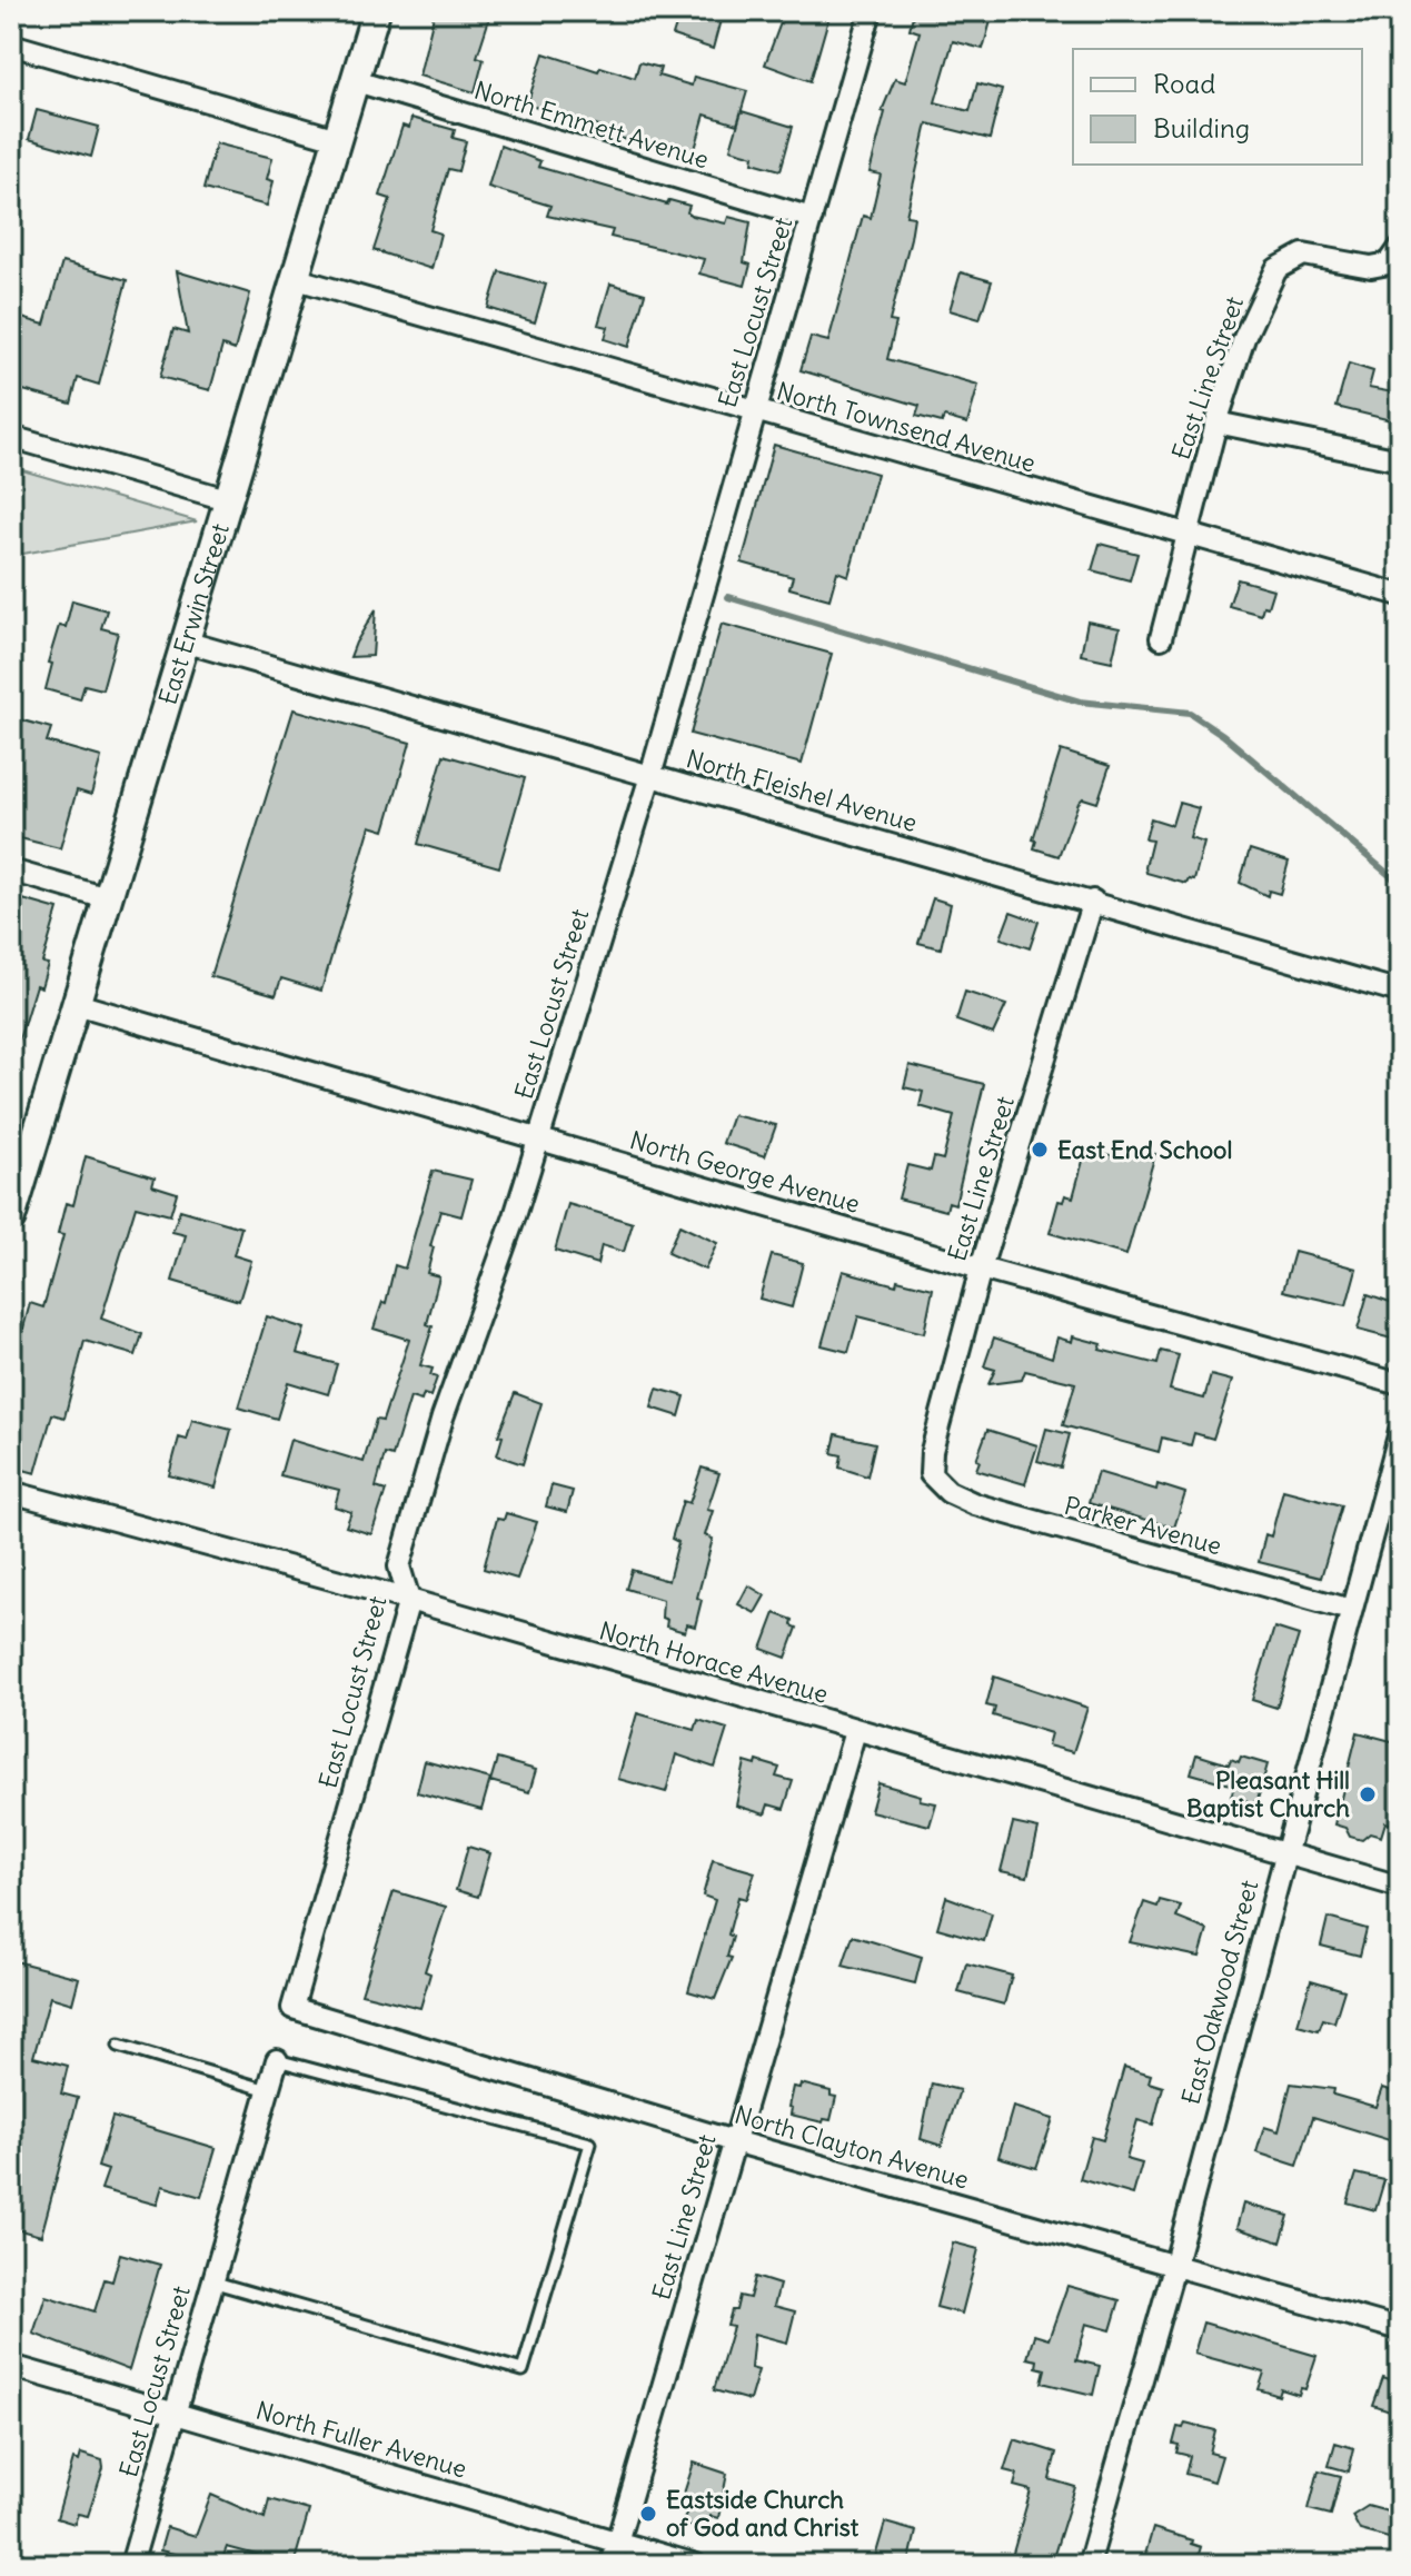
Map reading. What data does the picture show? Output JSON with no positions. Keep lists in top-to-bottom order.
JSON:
{
  "streets": {
    "main road": ["East Erwin Street"],
    "street": [
      "North Emmett Avenue",
      "East Locust Street",
      "East Line Street",
      "North Townsend Avenue",
      "North Fleishel Avenue",
      "North George Avenue",
      "Parker Avenue",
      "North Horace Avenue",
      "East Oakwood Street",
      "North Clayton Avenue",
      "North Fuller Avenue"
    ]
  },
  "crossings": [
    ["North Emmett Avenue", "East Locust Street"],
    ["North Emmett Avenue", "East Erwin Street"],
    ["East Locust Street", "North Townsend Avenue"],
    ["East Locust Street", "North Fleishel Avenue"],
    ["East Locust Street", "North George Avenue"],
    ["East Locust Street", "North Horace Avenue"],
    ["East Locust Street", "North Clayton Avenue"],
    ["East Locust Street", "North Fuller Avenue"],
    ["East Line Street", "North Townsend Avenue"],
    ["East Line Street", "North Fleishel Avenue"],
    ["East Line Street", "North George Avenue"],
    ["East Line Street", "Parker Avenue"],
    ["East Line Street", "North Horace Avenue"],
    ["East Line Street", "North Clayton Avenue"],
    ["East Line Street", "North Fuller Avenue"],
    ["North Townsend Avenue", "East Erwin Street"],
    ["East Erwin Street", "North Fleishel Avenue"],
    ["East Erwin Street", "North George Avenue"],
    ["Parker Avenue", "East Oakwood Street"],
    ["North Horace Avenue", "East Oakwood Street"],
    ["East Oakwood Street", "North Clayton Avenue"]
  ],
  "places": ["East End School", "Pleasant Hill Baptist Church", "Eastside Church of God and Christ"],
  "legend": ["Road", "Building"]
}
